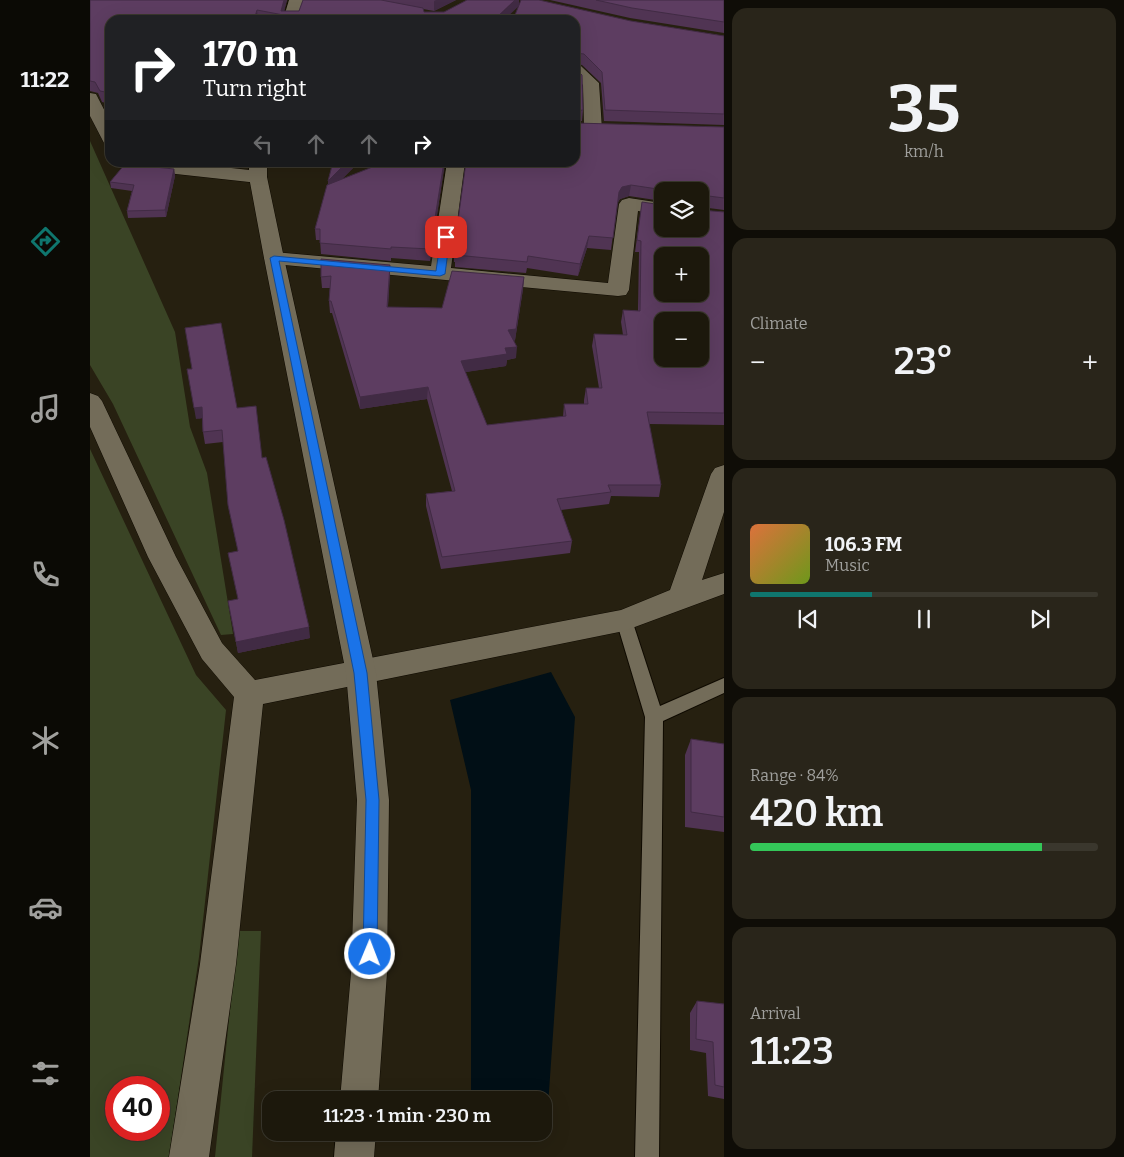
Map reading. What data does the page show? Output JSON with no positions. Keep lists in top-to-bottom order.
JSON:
{
  "page": {
    "tabs": "11:22",
    "tile": [
      ["35", "km/h"],
      "Climate",
      ["Range · 84%", "420 km"],
      ["Arrival", "11:23"]
    ],
    "turn": ["170 m", "Turn right"],
    "map_buttons": ["+", "−"],
    "heat": ["−", "23°", "+"],
    "song": ["106.3 FM", "Music"],
    "limit": "40",
    "trip": "11:23 · 1 min · 230 m"
  }
}
